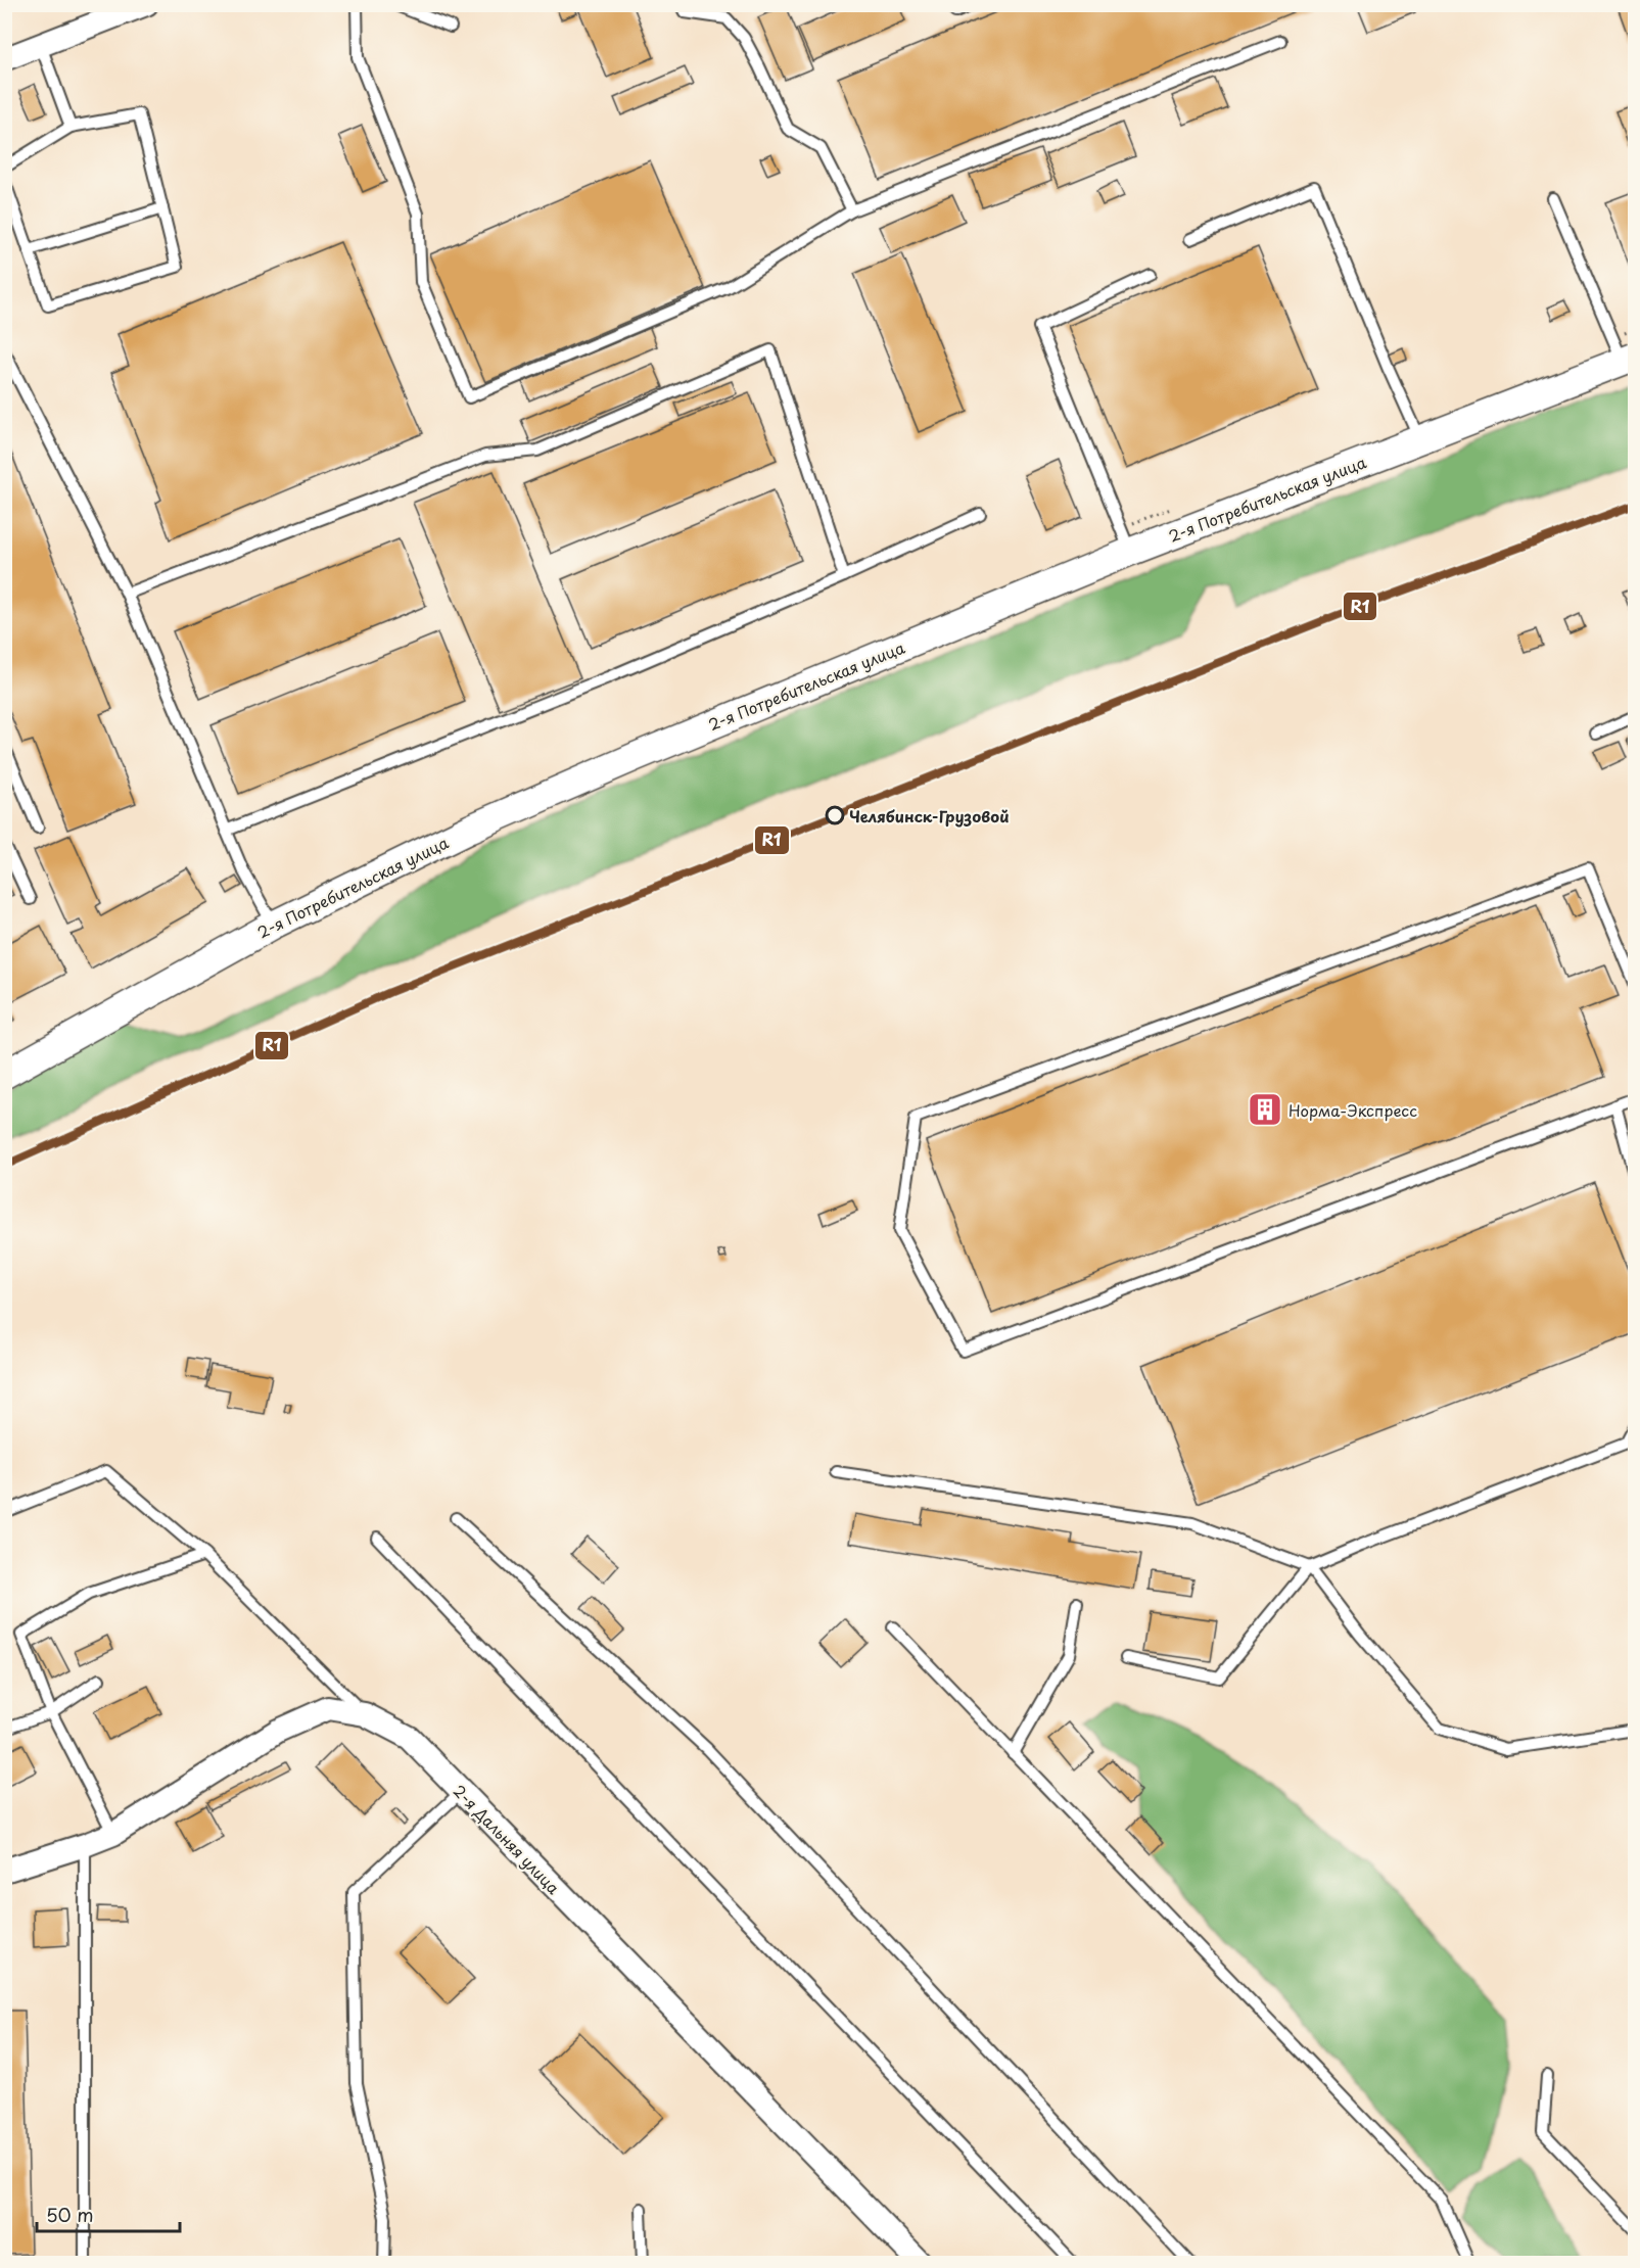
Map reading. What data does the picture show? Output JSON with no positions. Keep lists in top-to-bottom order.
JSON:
{
  "streets": {
    "street": ["2-я Потребительская улица", "2-я Дальняя улица"]
  },
  "places": {
    "other": ["Челябинск-Грузовой"],
    "building": ["Норма-Экспресс"]
  },
  "lines": ["transit line R1"],
  "scale_bar": "50 m"
}
